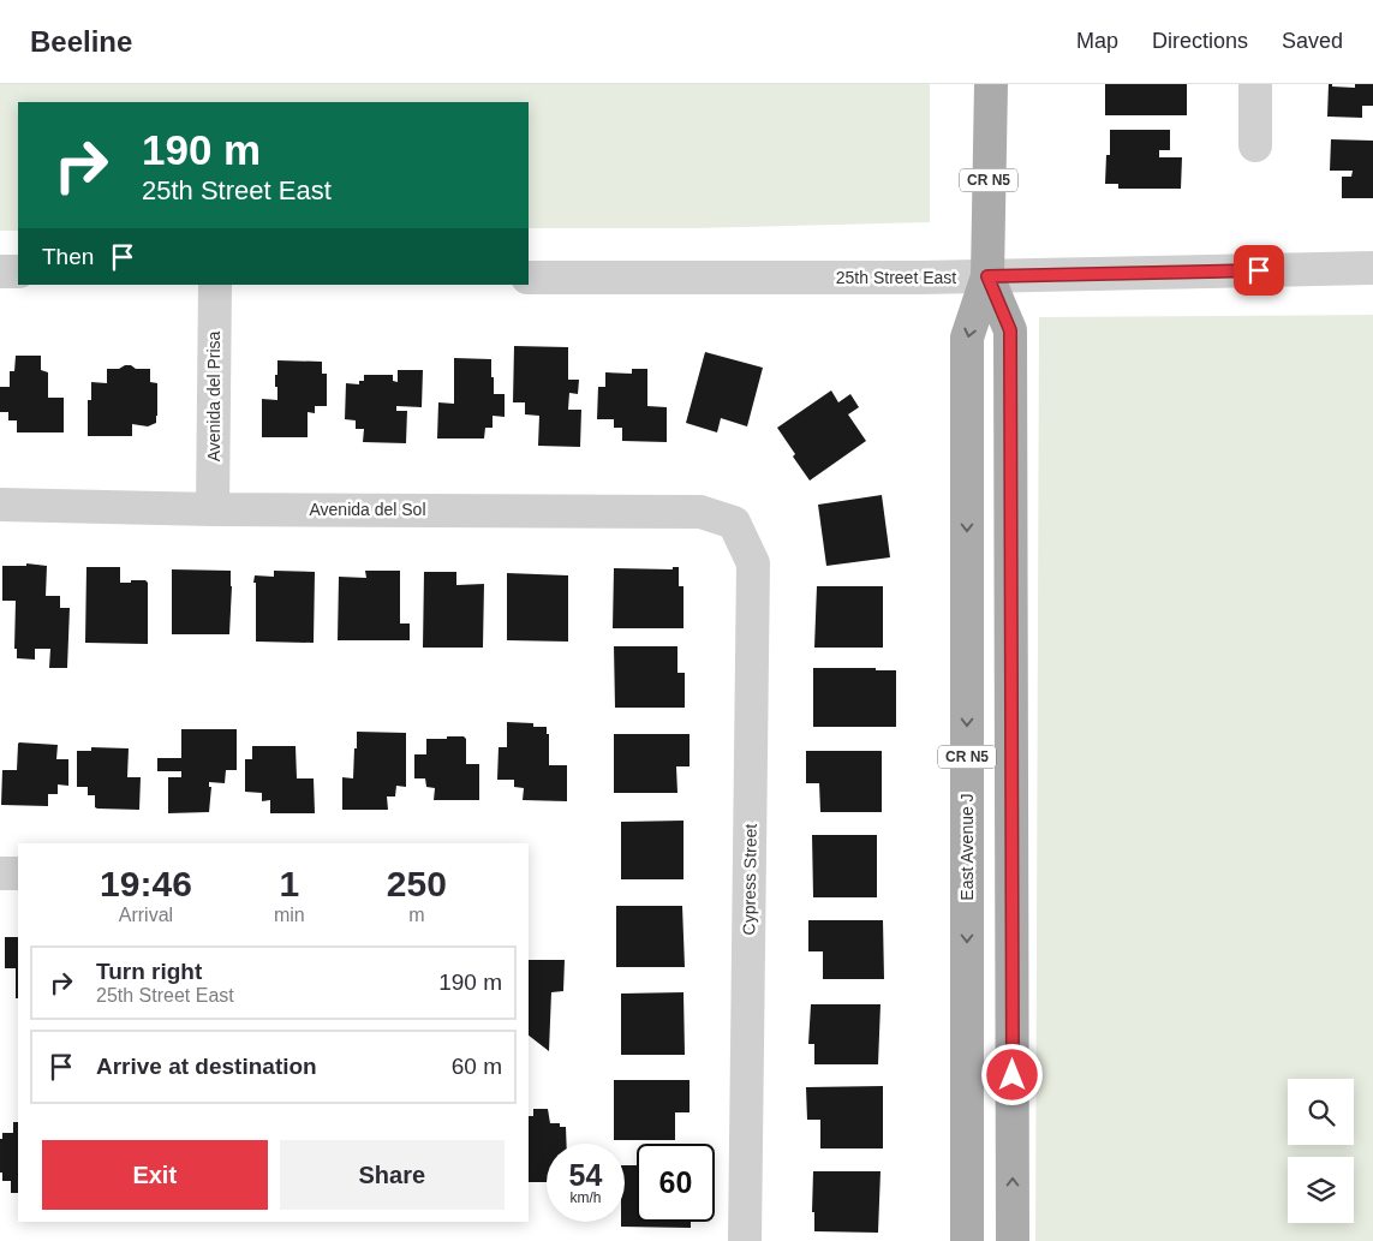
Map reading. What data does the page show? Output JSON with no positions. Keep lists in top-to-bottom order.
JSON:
{
  "streets": {
    "main road": ["CR N5", "East Avenue J"],
    "street": [
      "25th Street East",
      "Avenida del Prisa",
      "Avenida del Sol",
      "Cypress Street"
    ]
  },
  "crossings": [
    ["25th Street East", "East Avenue J"],
    ["Avenida del Prisa", "Avenida del Sol"],
    ["Avenida del Sol", "Cypress Street"]
  ],
  "page": {
    "header": "Beeline",
    "nav": ["Map", "Directions", "Saved"],
    "turn": ["190 m", "25th Street East"],
    "then": "Then",
    "eta": [
      "19:46",
      "Arrival",
      "1",
      "min",
      "250",
      "m"
    ],
    "list": [
      {
        "name": "Turn right",
        "note": "25th Street East",
        "value": "190 m"
      },
      {
        "name": "Arrive at destination",
        "value": "60 m"
      }
    ],
    "buttons": ["Exit", "Share"],
    "speed": "54 km/h",
    "limit": "60"
  }
}
